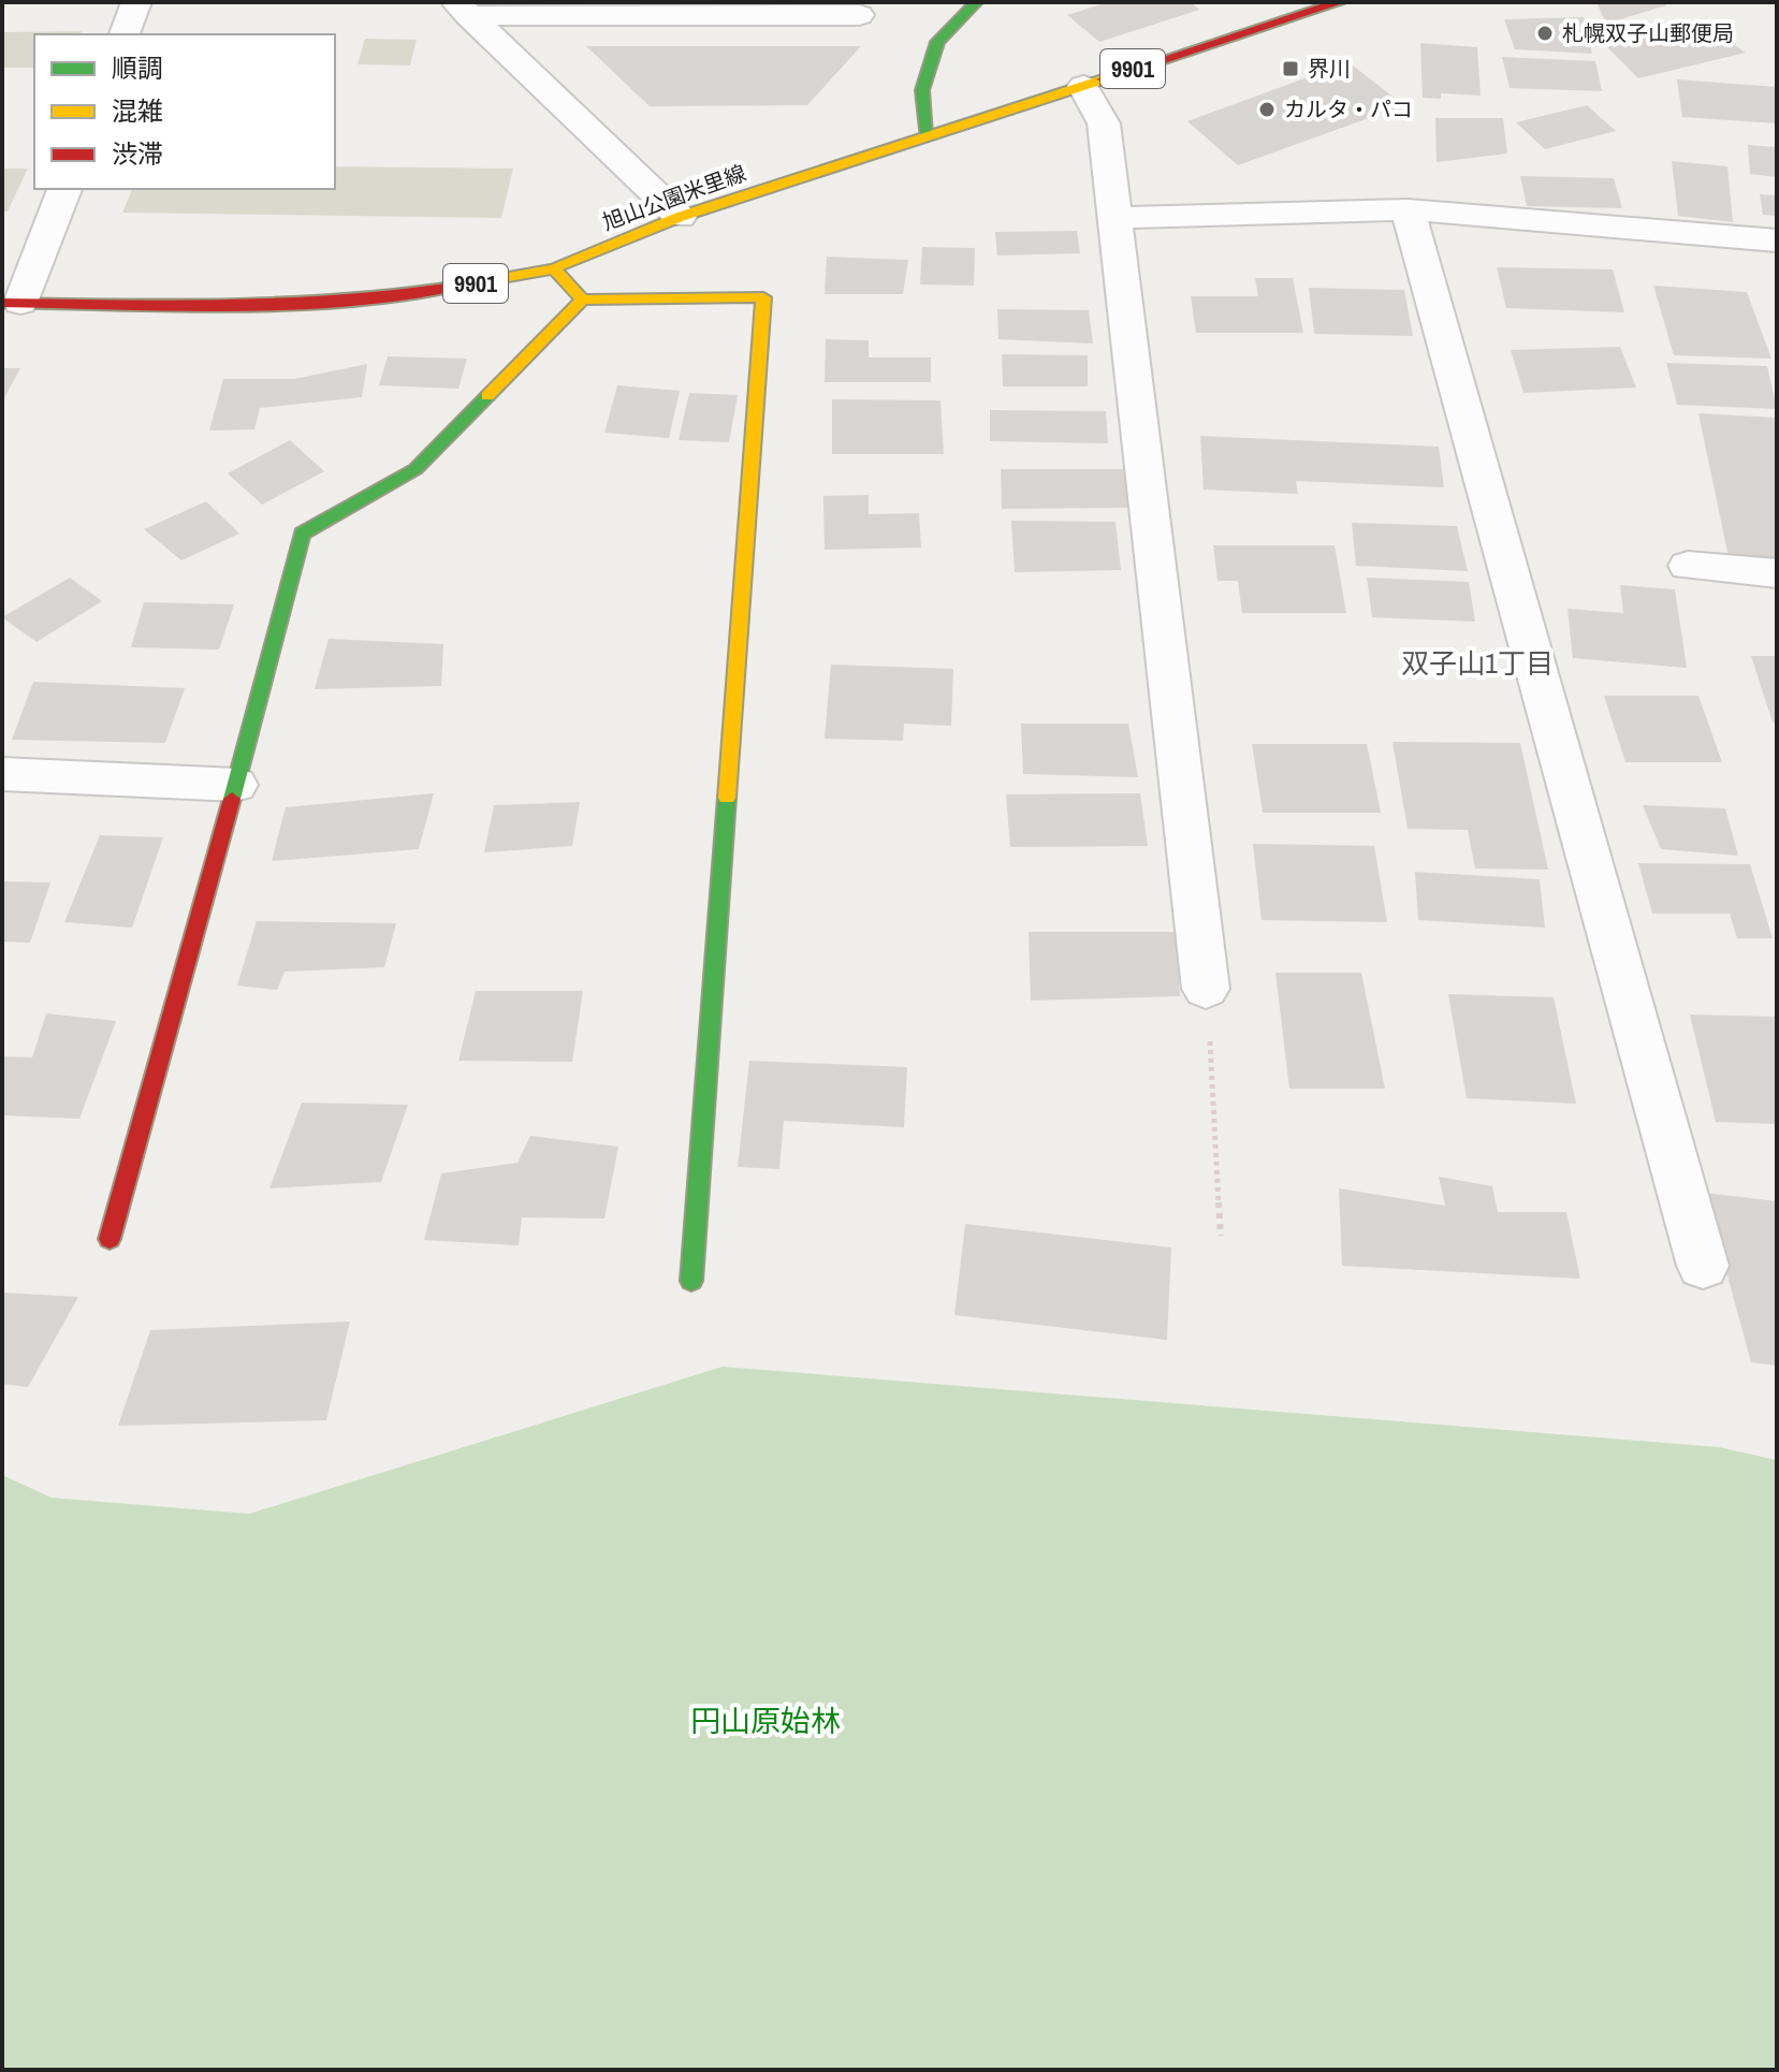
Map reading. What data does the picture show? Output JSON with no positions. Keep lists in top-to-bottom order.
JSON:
{
  "streets": {
    "street": ["9901", "旭山公園米里線"]
  },
  "districts": ["双子山1丁目"],
  "parks": ["円山原始林"],
  "places": {
    "other": ["札幌双子山郵便局", "カルタ・パコ"],
    "transit": ["界川"]
  },
  "legend": ["順調", "混雑", "渋滞"]
}
